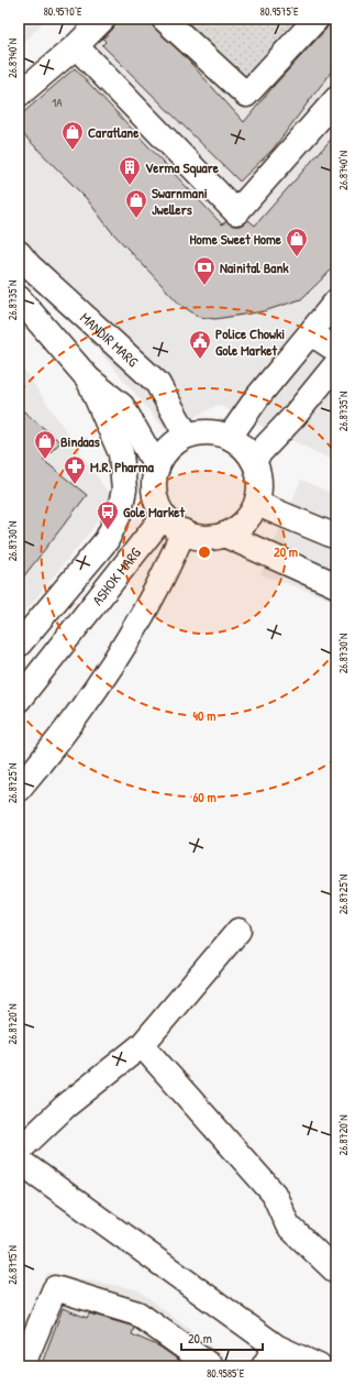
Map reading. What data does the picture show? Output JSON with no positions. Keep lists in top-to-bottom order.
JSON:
{
  "streets": {
    "street": ["MANDIR MARG", "ASHOK MARG"]
  },
  "crossings": [
    ["MANDIR MARG", "ASHOK MARG"]
  ],
  "places": {
    "shop": [
      "Caratlane",
      "Swarnmani Jwellers",
      "Home Sweet Home",
      "Bindaas"
    ],
    "building": ["Verma Square"],
    "bank": ["Nainital Bank"],
    "public building": ["Police Chowki Gole Market"],
    "pharmacy": ["M.R. Pharma"],
    "bus stop": ["Gole Market"]
  },
  "house_numbers": ["1A"],
  "scale_bar": "20 m",
  "coordinates": [
    "80.9570°E",
    "80.9575°E",
    "26.8740°N",
    "26.8735°N",
    "26.8730°N",
    "26.8725°N",
    "26.8720°N",
    "26.8715°N",
    "80.9585°E"
  ],
  "rings": ["20 m", "40 m", "60 m"]
}
